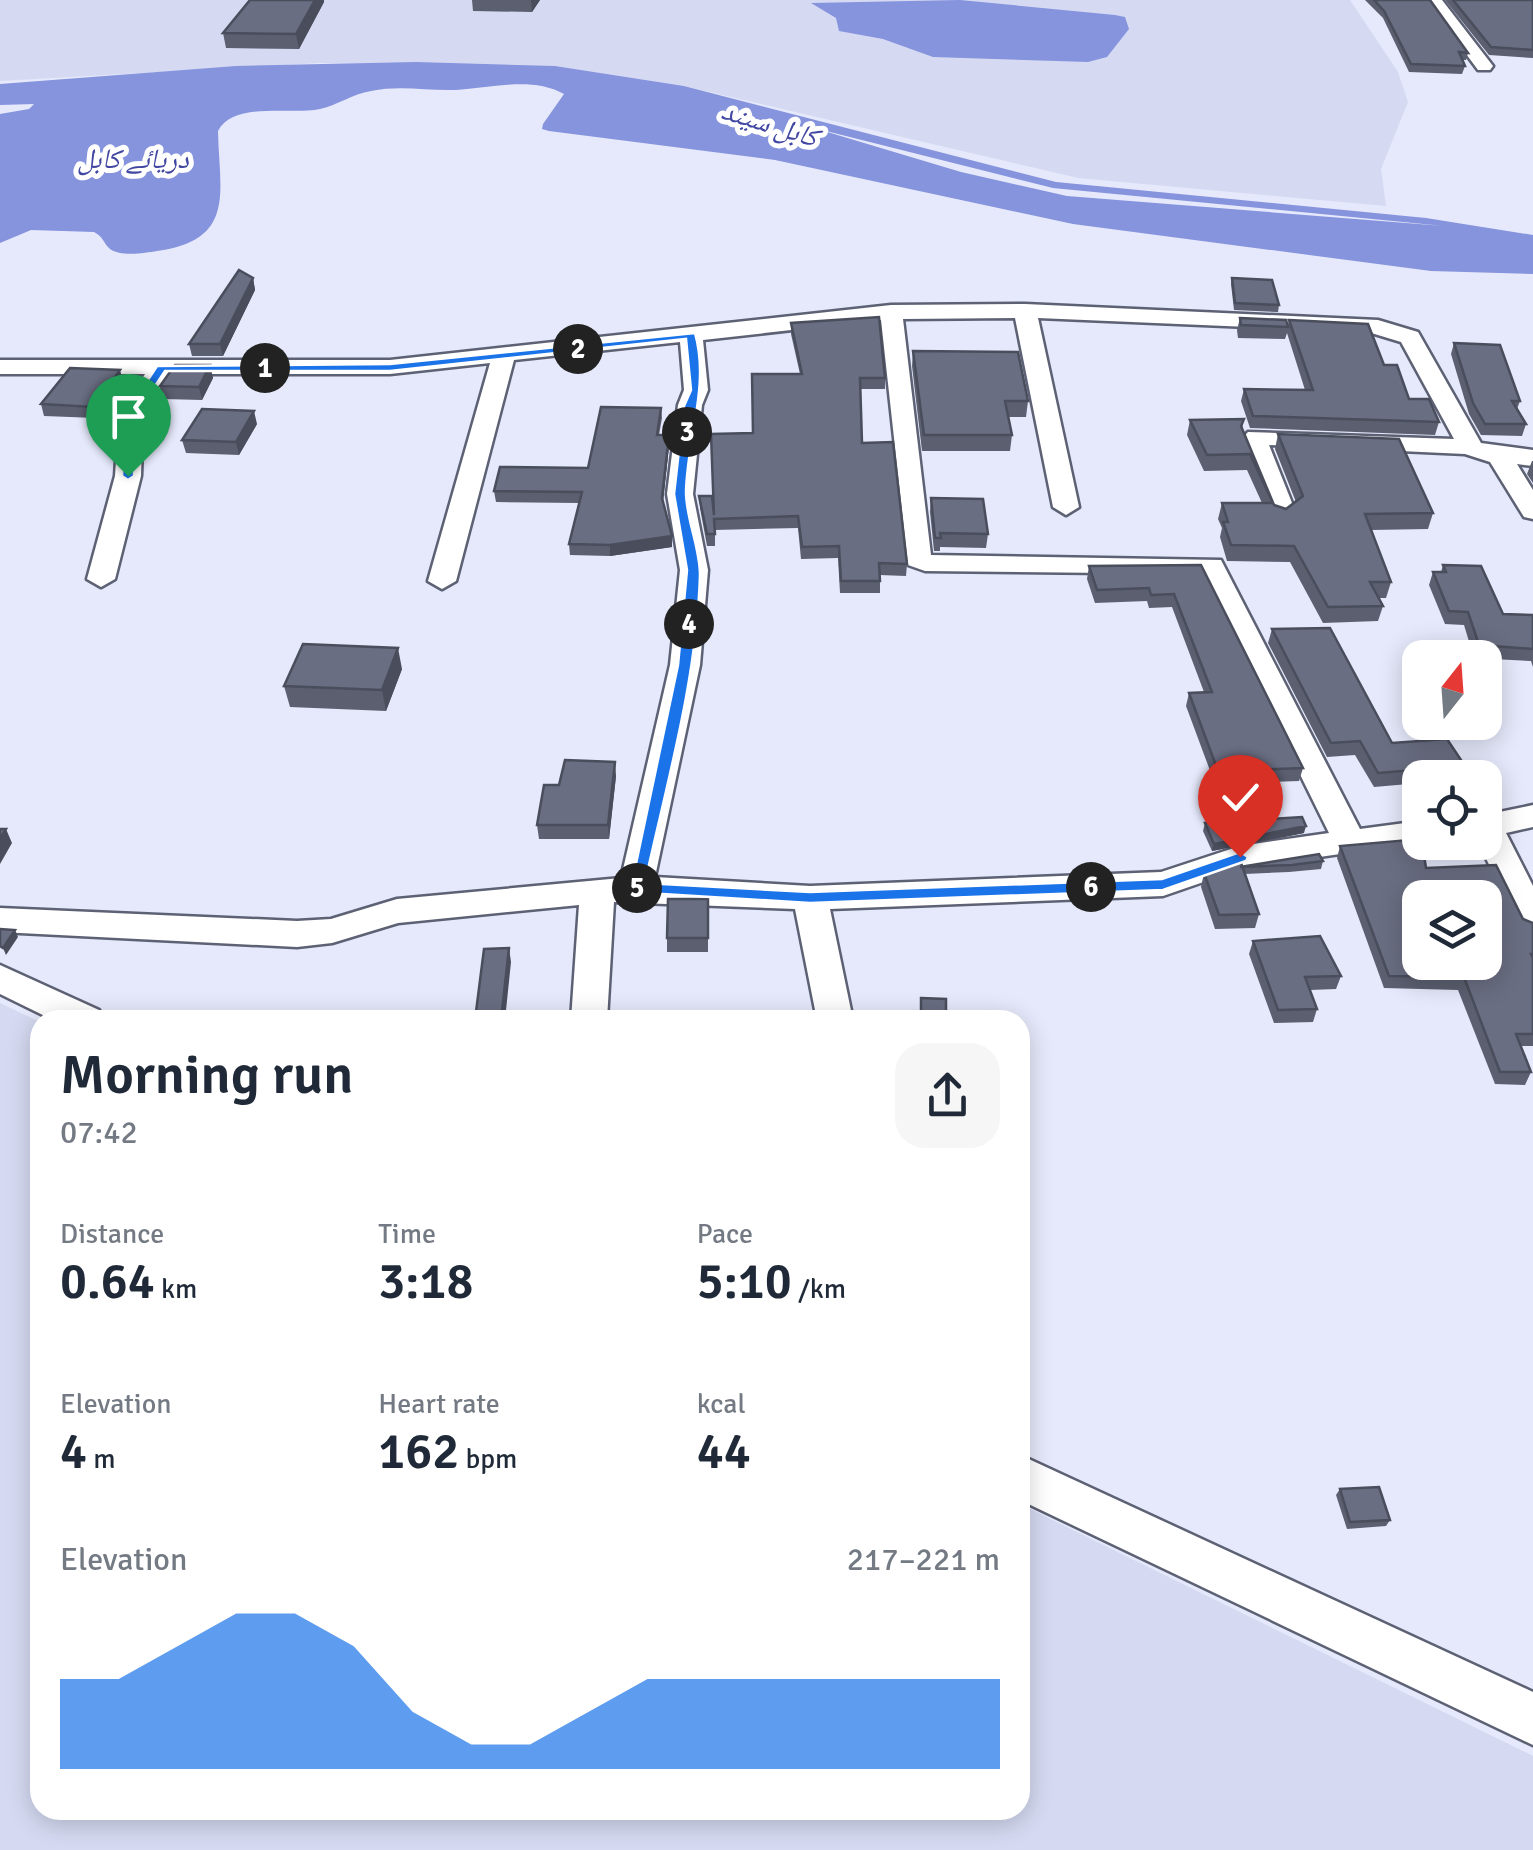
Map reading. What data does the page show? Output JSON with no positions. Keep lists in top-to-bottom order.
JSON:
{
  "water": ["کابل سيند", "دریائے کابل"],
  "north": "top",
  "page": {
    "pins": [
      "2",
      "1",
      "3",
      "4",
      "6",
      "5"
    ],
    "heading": ["Morning run", "07:42"],
    "stats": [
      ["Distance", "0.64 km"],
      ["Time", "3:18"],
      ["Pace", "5:10 /km"],
      ["Elevation", "4 m"],
      ["Heart rate", "162 bpm"],
      ["kcal", "44"]
    ],
    "chart": ["Elevation", "217–221 m"]
  }
}
